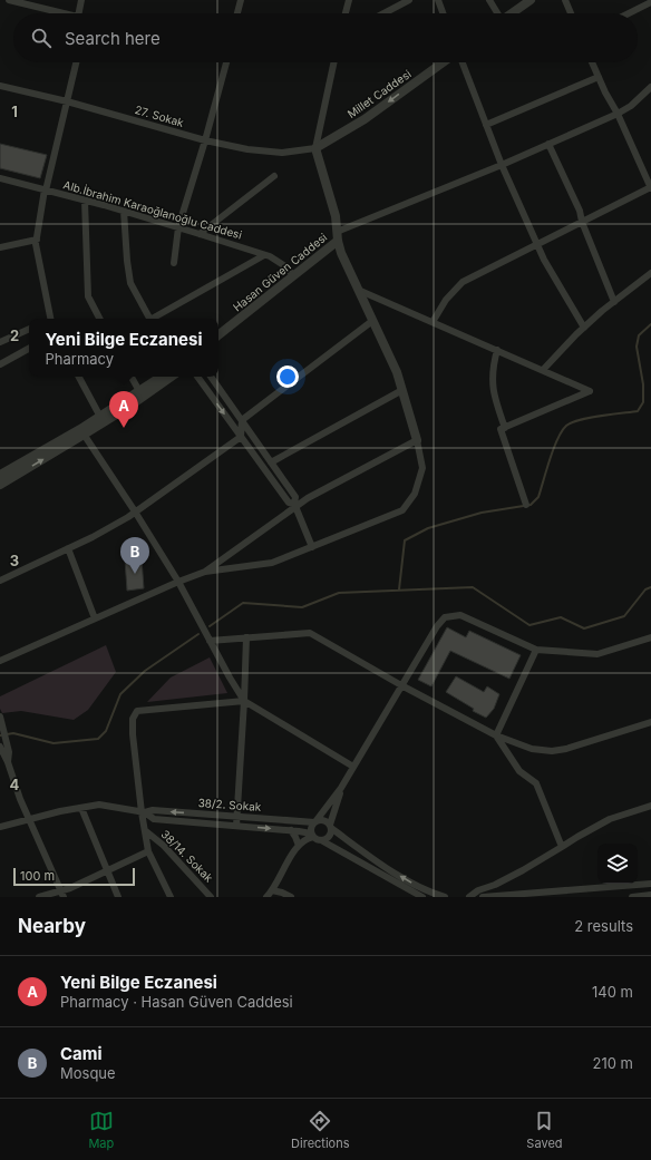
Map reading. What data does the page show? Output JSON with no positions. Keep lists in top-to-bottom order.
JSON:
{
  "streets": {
    "street": [
      "Millet Caddesi",
      "27. Sokak",
      "Alb.İbrahim Karaoğlanoğlu Caddesi",
      "Hasan Güven Caddesi",
      "38/2. Sokak",
      "38/14. Sokak"
    ]
  },
  "crossings": [
    ["Millet Caddesi", "27. Sokak"],
    ["Alb.İbrahim Karaoğlanoğlu Caddesi", "Hasan Güven Caddesi"]
  ],
  "one_way": ["Millet Caddesi"],
  "scale_bar": "100 m",
  "page": {
    "search": "Search here",
    "popup": ["Yeni Bilge Eczanesi", "Pharmacy"],
    "pins": ["A", "B"],
    "scale": "100 m",
    "heading": ["Nearby", "2 results"],
    "list": [
      {
        "mark": "A",
        "name": "Yeni Bilge Eczanesi",
        "note": "Pharmacy · Hasan Güven Caddesi",
        "value": "140 m"
      },
      {
        "mark": "B",
        "name": "Cami",
        "note": "Mosque",
        "value": "210 m"
      }
    ],
    "nav": ["Map", "Directions", "Saved"]
  },
  "grid": {
    "rows": [
      "1",
      "2",
      "3",
      "4"
    ]
  }
}
